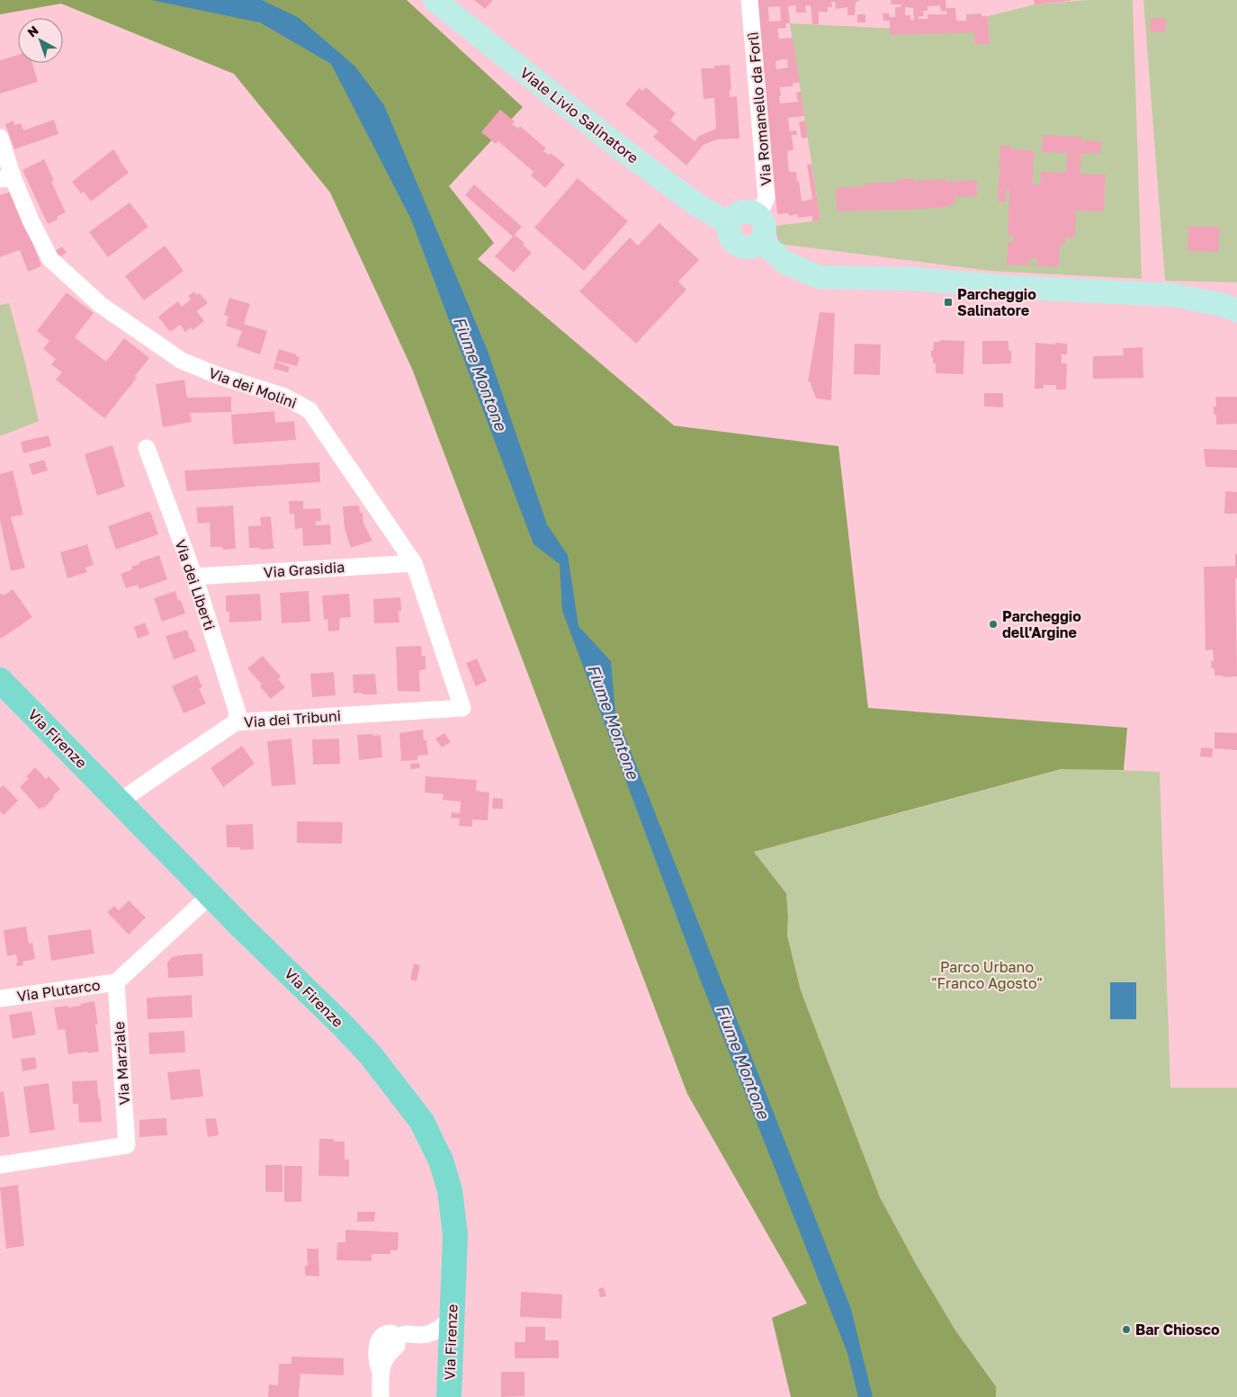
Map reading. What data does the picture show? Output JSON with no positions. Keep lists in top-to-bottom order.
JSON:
{
  "streets": {
    "main road": ["Viale Livio Salinatore", "Via Firenze"],
    "street": [
      "Via Romanello da Forlì",
      "Via dei Molini",
      "Via Grasidia",
      "Via dei Liberti",
      "Via dei Tribuni",
      "Via Plutarco",
      "Via Marziale"
    ]
  },
  "crossings": [
    ["Via Romanello da Forlì", "Viale Livio Salinatore"],
    ["Via dei Molini", "Via Grasidia"],
    ["Via dei Molini", "Via dei Tribuni"],
    ["Via Grasidia", "Via dei Liberti"],
    ["Via dei Liberti", "Via dei Tribuni"],
    ["Via dei Tribuni", "Via Firenze"],
    ["Via Plutarco", "Via Marziale"]
  ],
  "water": ["Fiume Montone"],
  "parks": ["Parco Urbano \"Franco Agosto\""],
  "places": {
    "transit": ["Parcheggio Salinatore"],
    "other": ["Parcheggio dell'Argine", "Bar Chiosco"]
  },
  "north": "top left"
}
